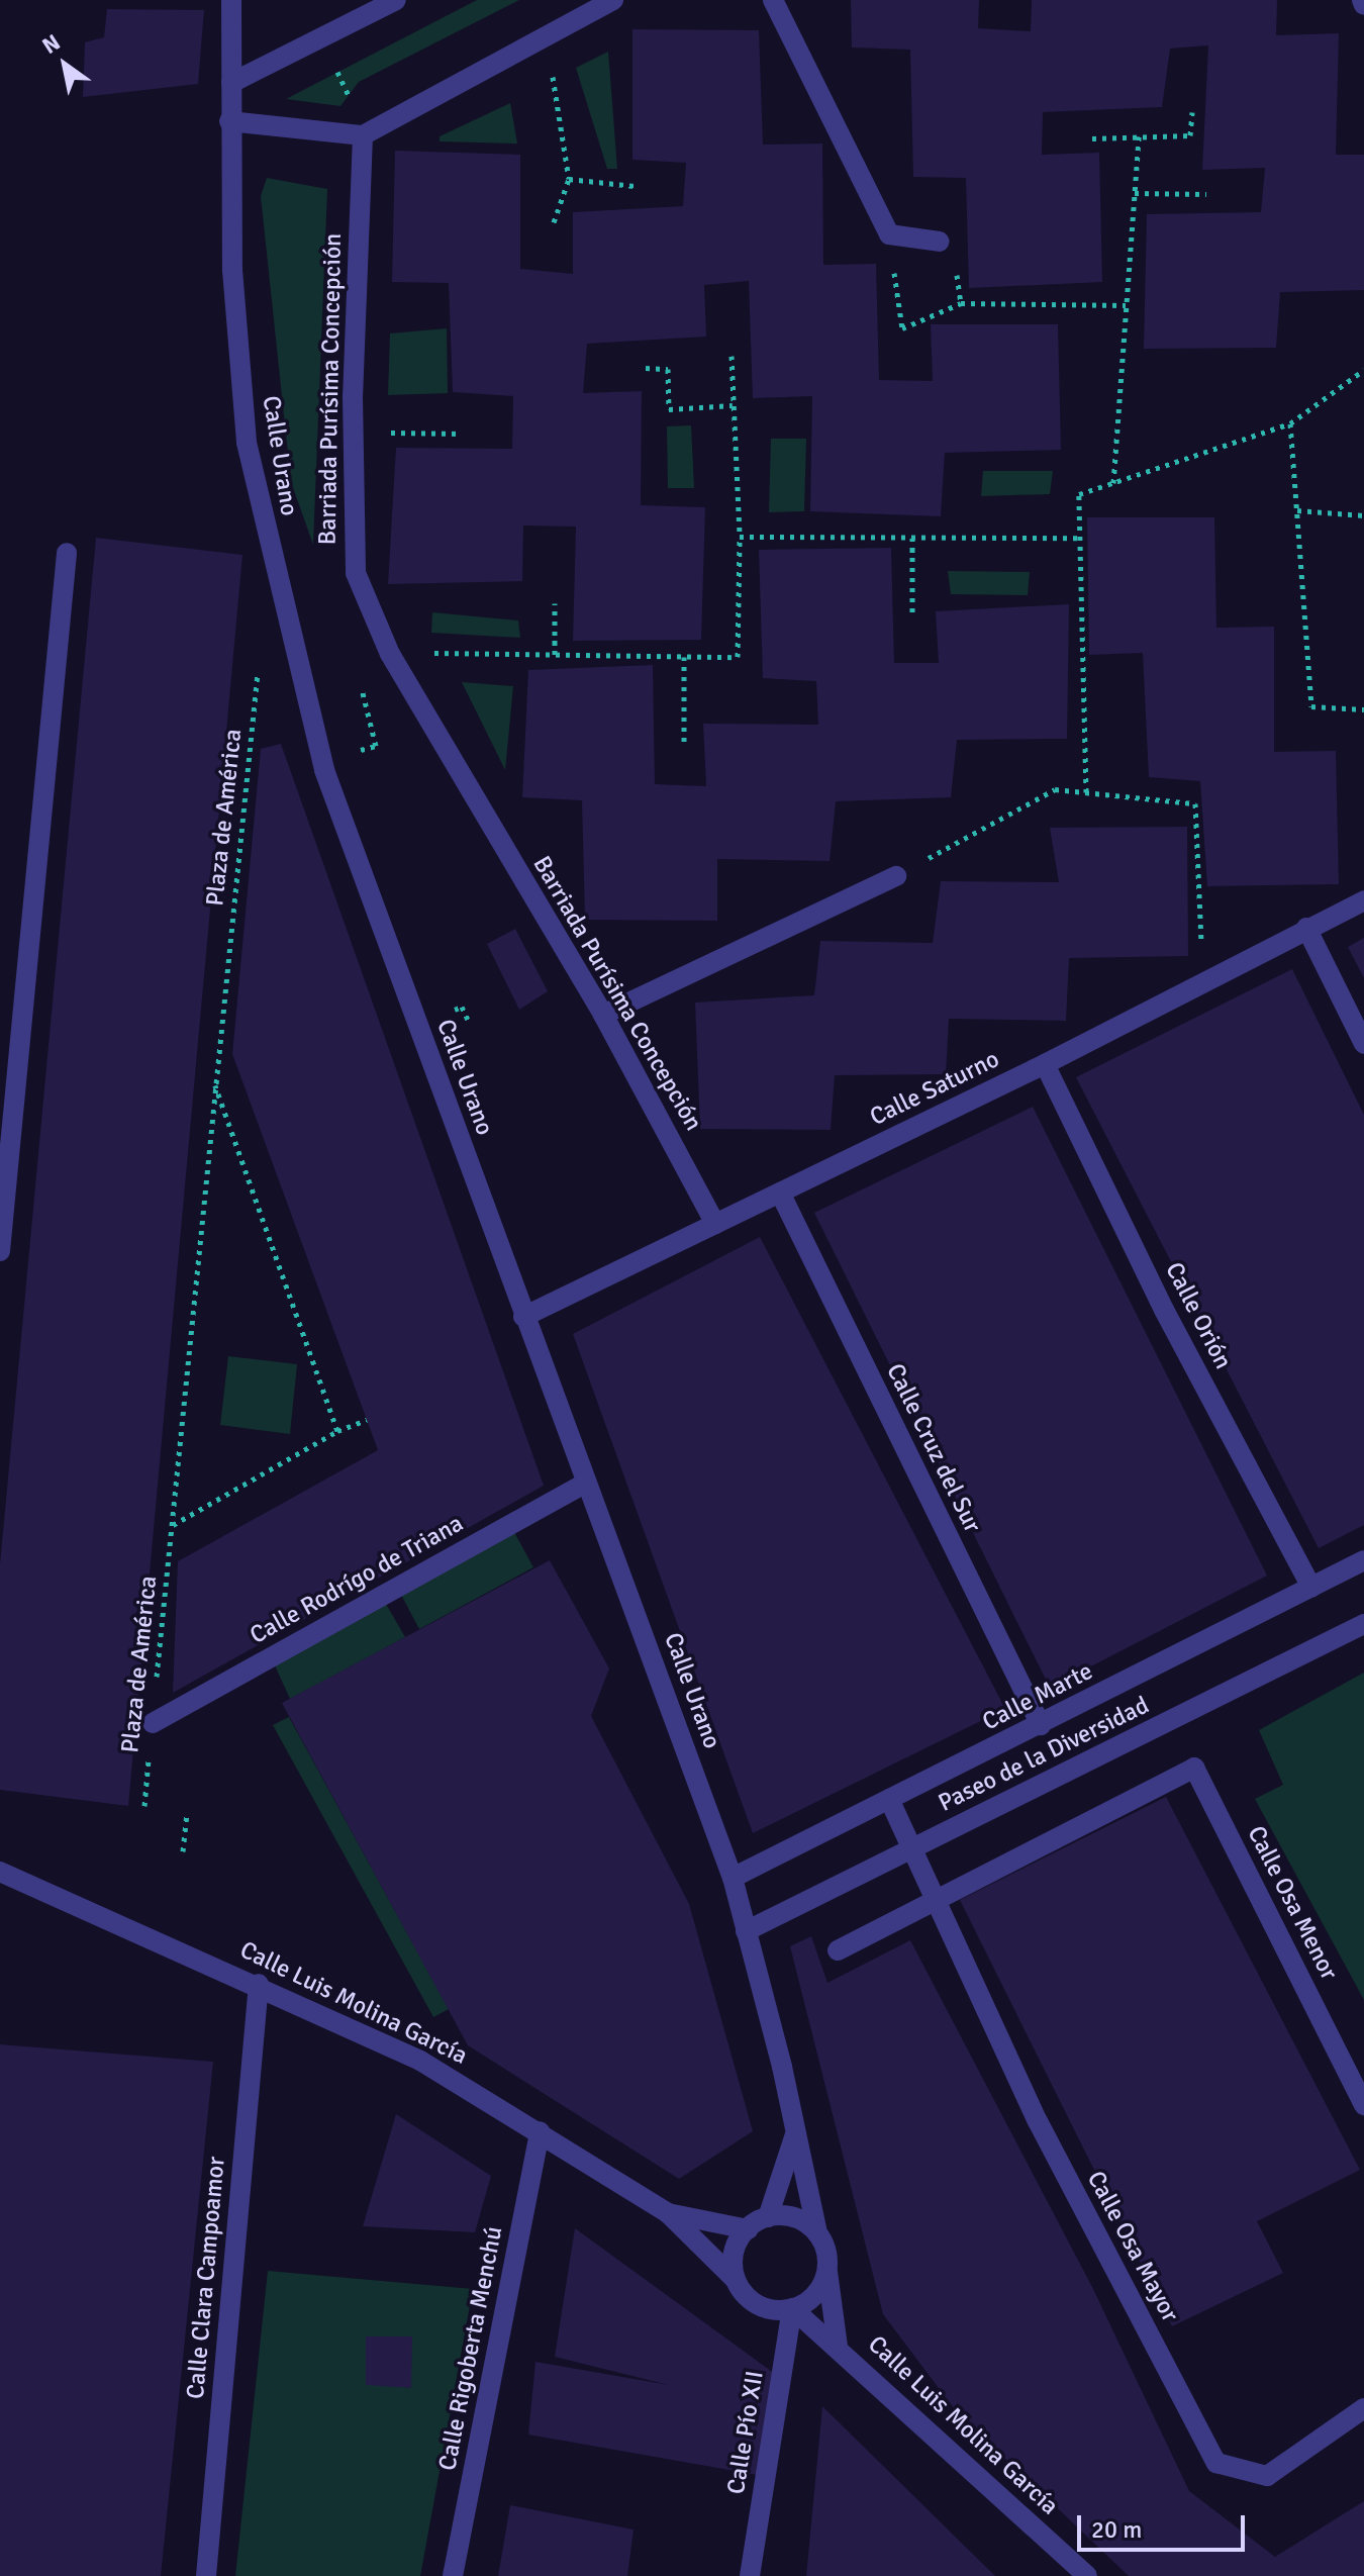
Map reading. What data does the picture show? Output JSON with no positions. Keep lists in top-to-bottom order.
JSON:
{
  "streets": {
    "street": [
      "Barriada Purísima Concepción",
      "Calle Urano",
      "Calle Saturno",
      "Calle Orión",
      "Calle Cruz del Sur",
      "Calle Rodrígo de Triana",
      "Calle Marte",
      "Paseo de la Diversidad",
      "Calle Osa Menor",
      "Calle Luis Molina García",
      "Calle Osa Mayor",
      "Calle Clara Campoamor",
      "Calle Rigoberta Menchú",
      "Calle Pío XII"
    ],
    "path": ["Plaza de América"]
  },
  "crossings": [
    ["Barriada Purísima Concepción", "Calle Saturno"],
    ["Calle Urano", "Calle Saturno"],
    ["Calle Urano", "Calle Rodrígo de Triana"],
    ["Calle Urano", "Calle Marte"],
    ["Calle Urano", "Paseo de la Diversidad"],
    ["Calle Urano", "Calle Luis Molina García"],
    ["Calle Urano", "Calle Pío XII"],
    ["Plaza de América", "Calle Rodrígo de Triana"],
    ["Calle Saturno", "Calle Orión"],
    ["Calle Saturno", "Calle Cruz del Sur"],
    ["Calle Orión", "Calle Marte"],
    ["Calle Cruz del Sur", "Calle Marte"],
    ["Calle Marte", "Calle Osa Mayor"],
    ["Paseo de la Diversidad", "Calle Osa Mayor"],
    ["Calle Osa Menor", "Calle Osa Mayor"],
    ["Calle Luis Molina García", "Calle Clara Campoamor"],
    ["Calle Luis Molina García", "Calle Rigoberta Menchú"],
    ["Calle Luis Molina García", "Calle Pío XII"]
  ],
  "scale_bar": "20 m",
  "north": "top left"
}
